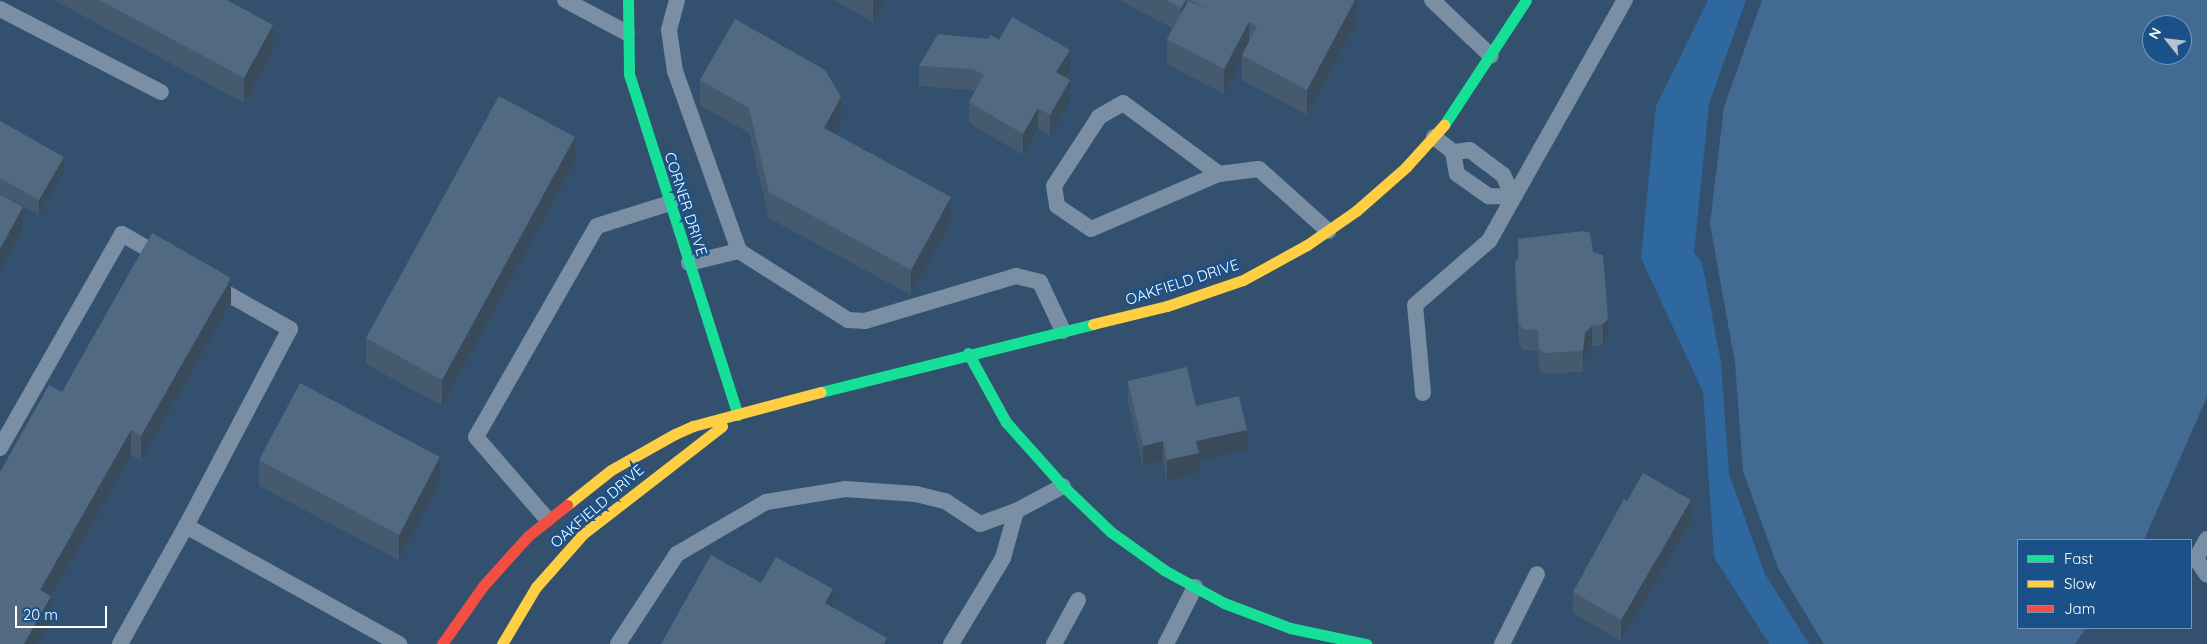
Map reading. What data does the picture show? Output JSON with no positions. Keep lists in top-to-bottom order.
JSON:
{
  "streets": {
    "street": ["CORNER DRIVE", "OAKFIELD DRIVE"]
  },
  "crossings": [
    ["CORNER DRIVE", "OAKFIELD DRIVE"]
  ],
  "legend": ["Fast", "Slow", "Jam"],
  "scale_bar": "20 m",
  "north": "top left"
}
